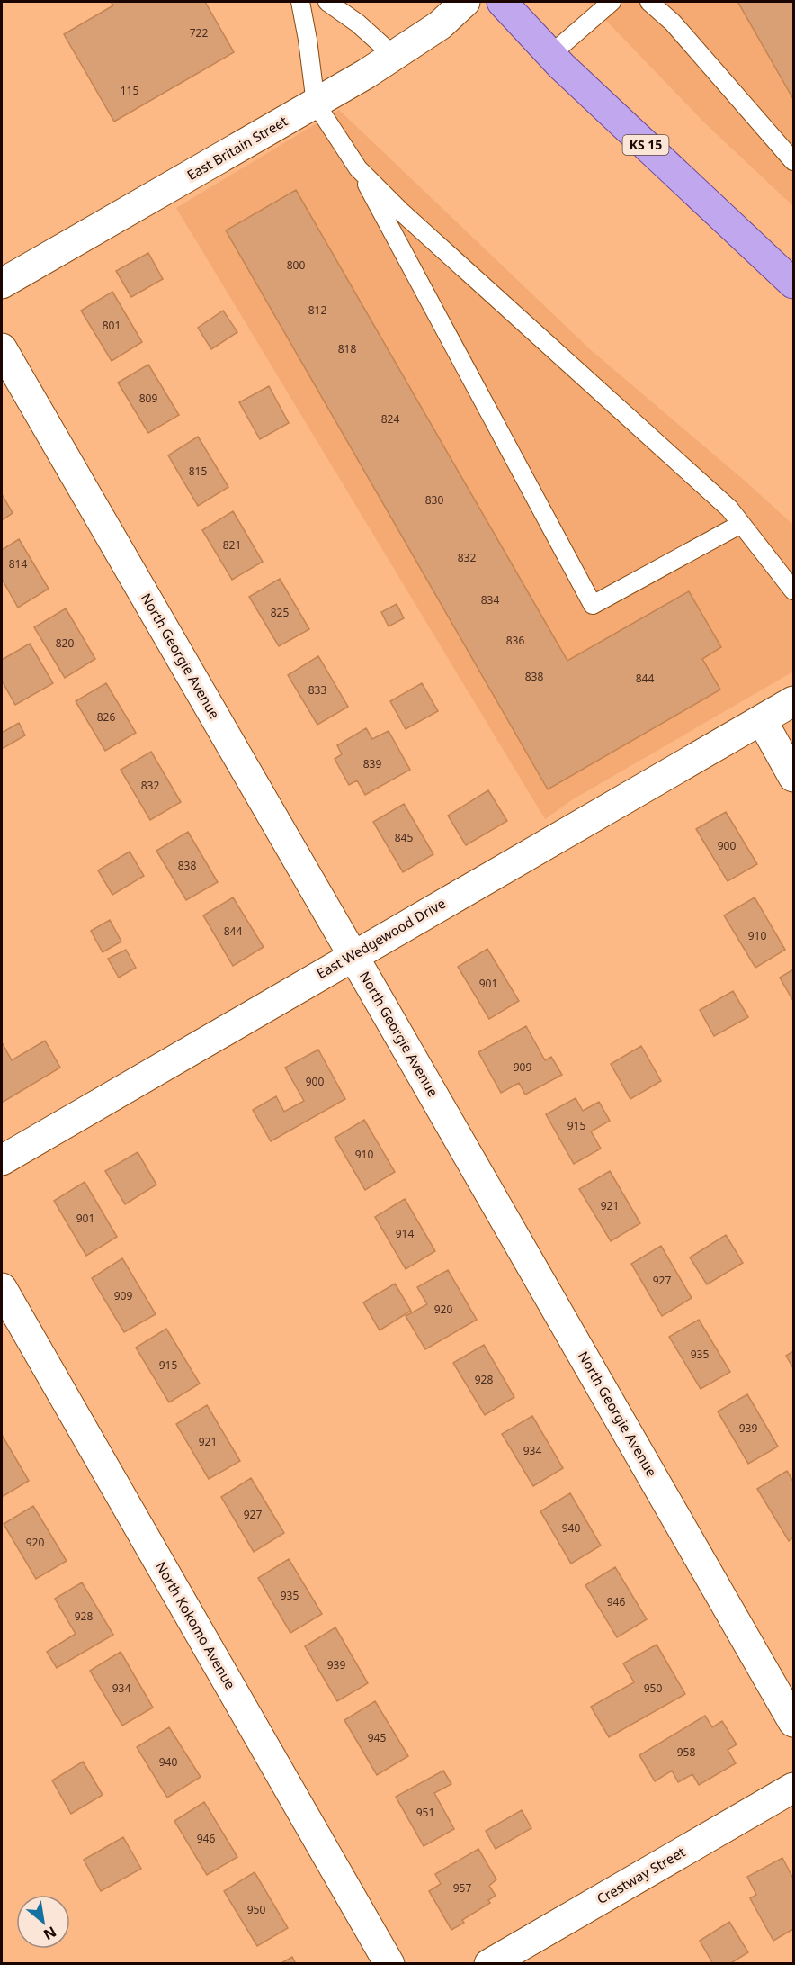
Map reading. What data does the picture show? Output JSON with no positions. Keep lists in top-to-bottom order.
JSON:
{
  "streets": {
    "main road": ["KS 15"],
    "street": [
      "East Britain Street",
      "North Georgie Avenue",
      "East Wedgewood Drive",
      "North Kokomo Avenue",
      "Crestway Street"
    ]
  },
  "crossings": [
    ["North Georgie Avenue", "East Wedgewood Drive"]
  ],
  "house_numbers": [
    "722",
    "115",
    "800",
    "812",
    "801",
    "818",
    "809",
    "824",
    "815",
    "830",
    "821",
    "832",
    "814",
    "834",
    "825",
    "836",
    "820",
    "838",
    "844",
    "833",
    "826",
    "839",
    "832",
    "845",
    "900",
    "838",
    "844",
    "910",
    "901",
    "909",
    "900",
    "915",
    "910",
    "921",
    "901",
    "914",
    "927",
    "909",
    "920",
    "935",
    "915",
    "928",
    "939",
    "921",
    "934",
    "927",
    "940",
    "920",
    "935",
    "946",
    "928",
    "939",
    "934",
    "950",
    "945",
    "958",
    "940",
    "951",
    "946",
    "957",
    "950"
  ],
  "north": "bottom right"
}
